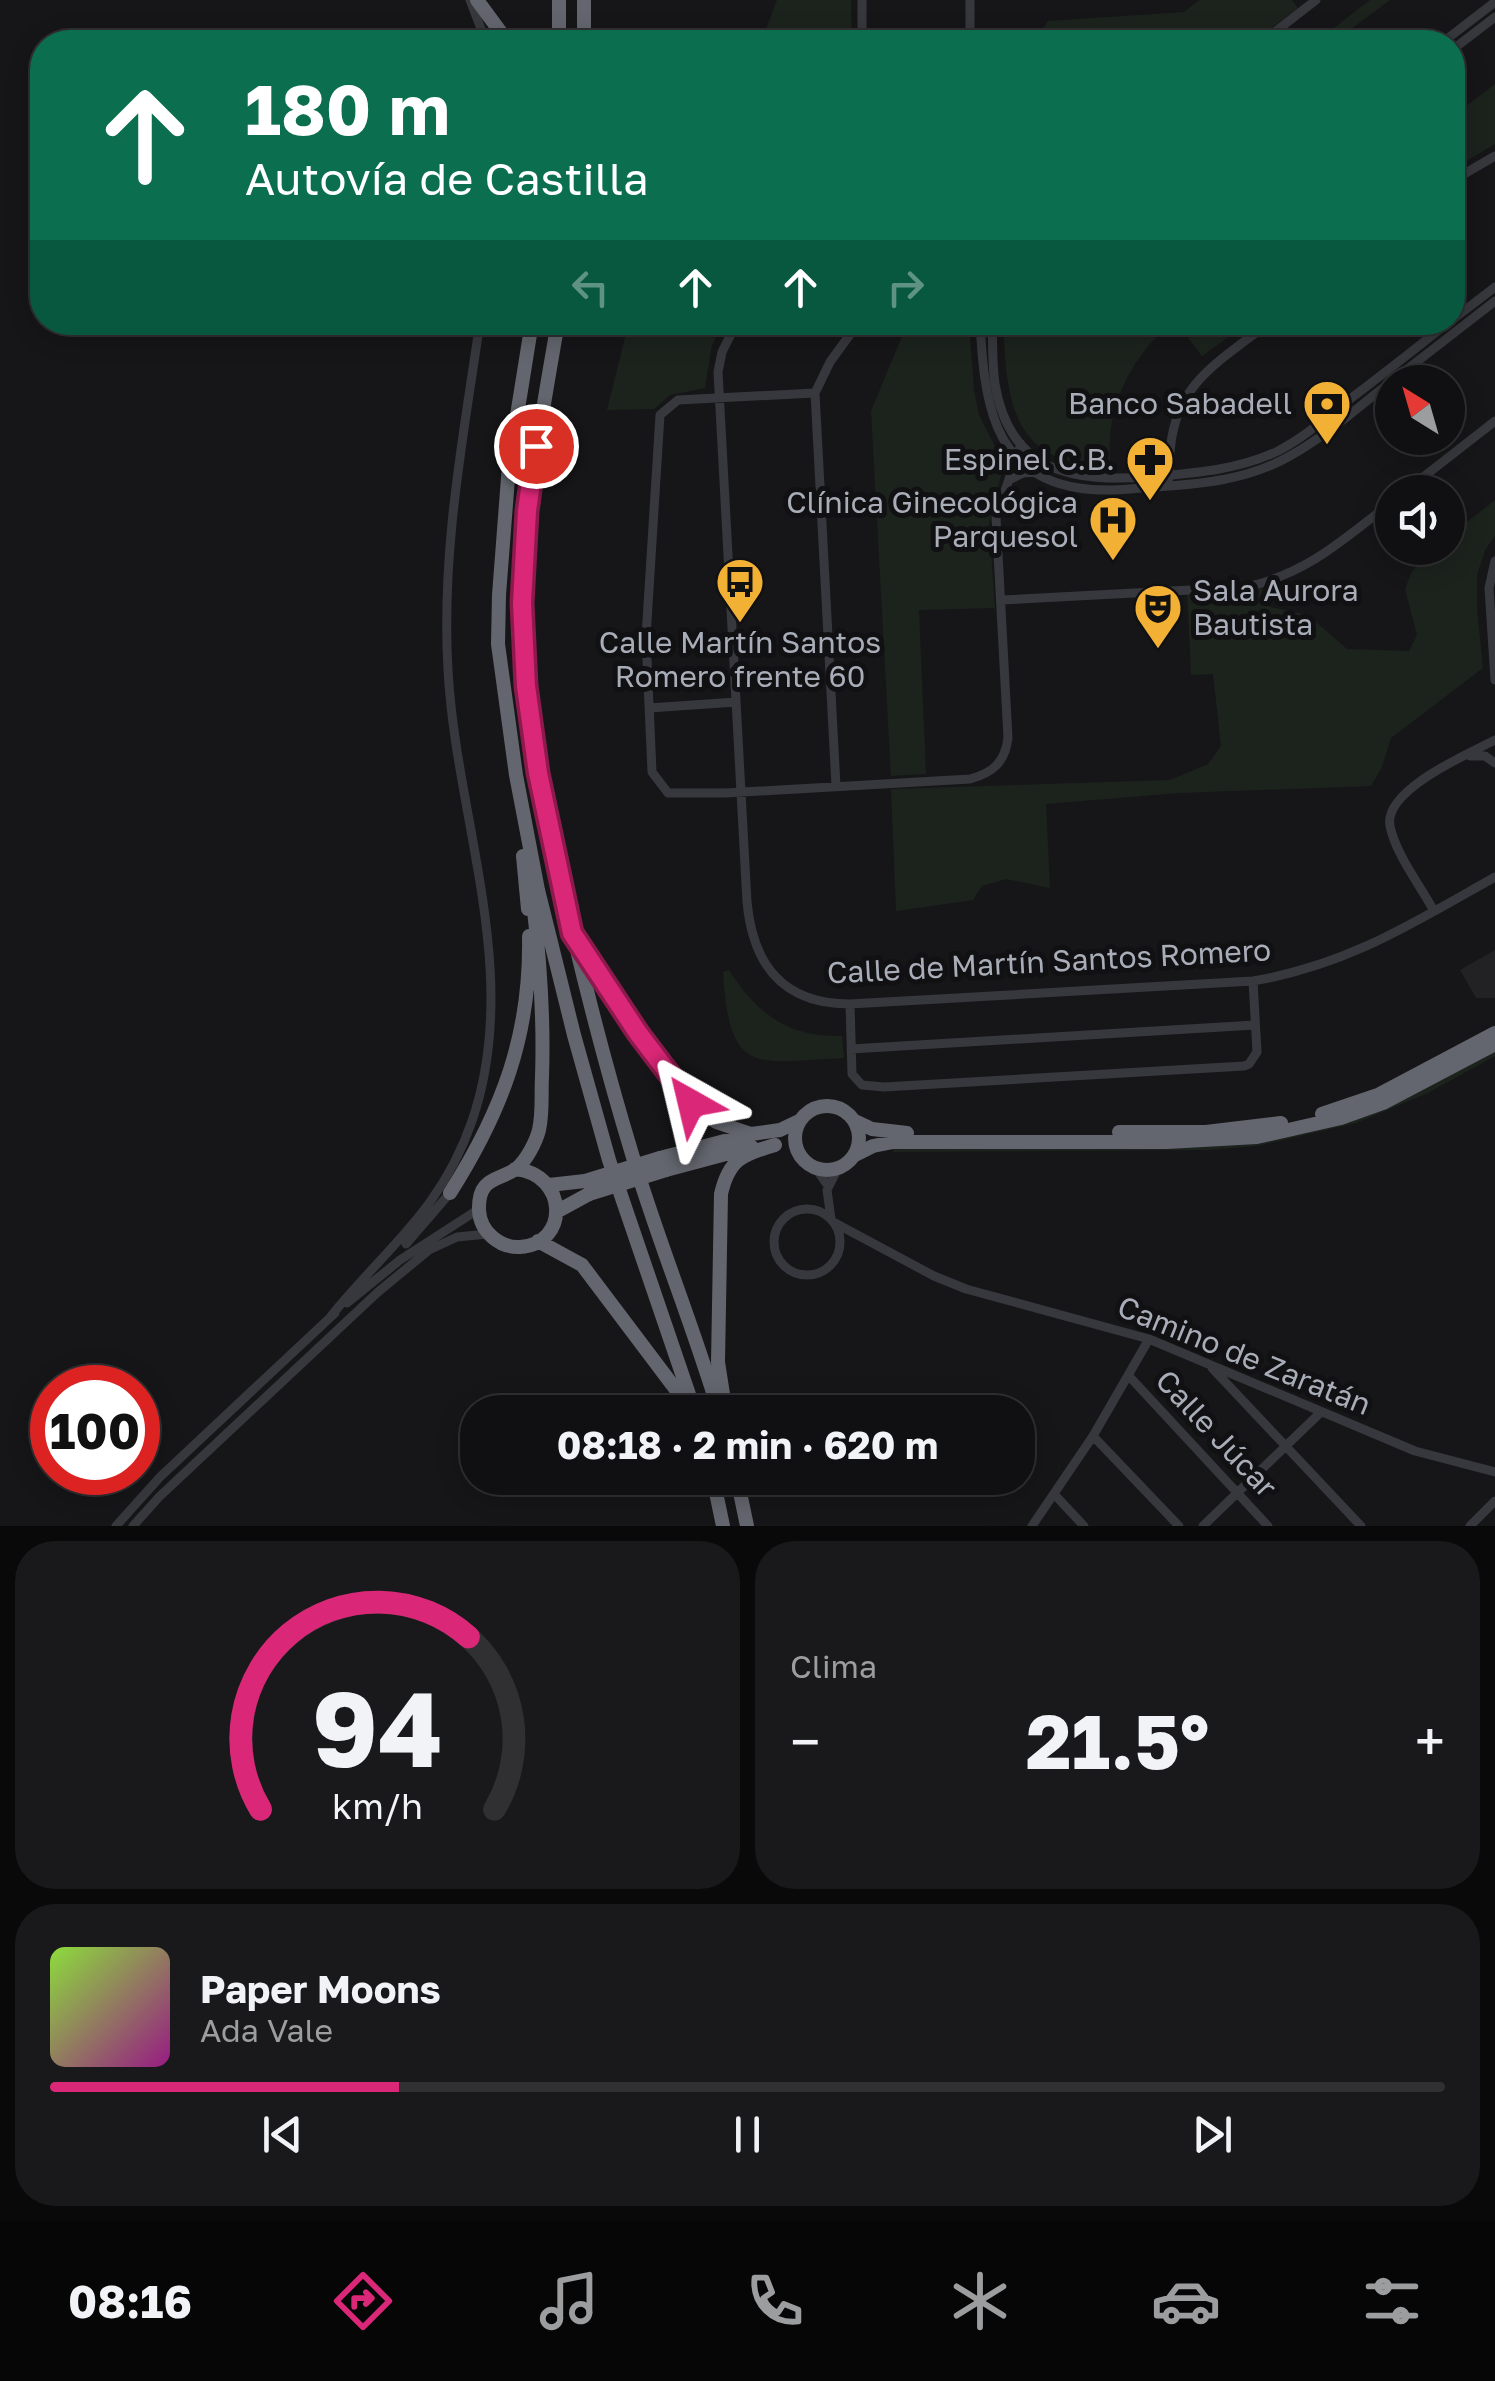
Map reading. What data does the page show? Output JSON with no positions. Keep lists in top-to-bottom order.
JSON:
{
  "streets": {
    "street": ["Calle de Martín Santos Romero", "Camino de Zaratán", "Calle Júcar"]
  },
  "places": {
    "bank": ["Banco Sabadell"],
    "pharmacy": ["Espinel C.B."],
    "hospital": ["Clínica Ginecológica Parquesol"],
    "bus stop": ["Calle Martín Santos Romero frente 60"],
    "theatre": ["Sala Aurora Bautista"]
  },
  "north": "top left",
  "page": {
    "turn": ["180 m", "Autovía de Castilla"],
    "limit": "100",
    "trip": "08:18 · 2 min · 620 m",
    "tile": "Clima",
    "heat": ["−", "21.5°", "+"],
    "song": ["Paper Moons", "Ada Vale"],
    "tabs": "08:16",
    "gauge": ["94", "km/h"]
  }
}
